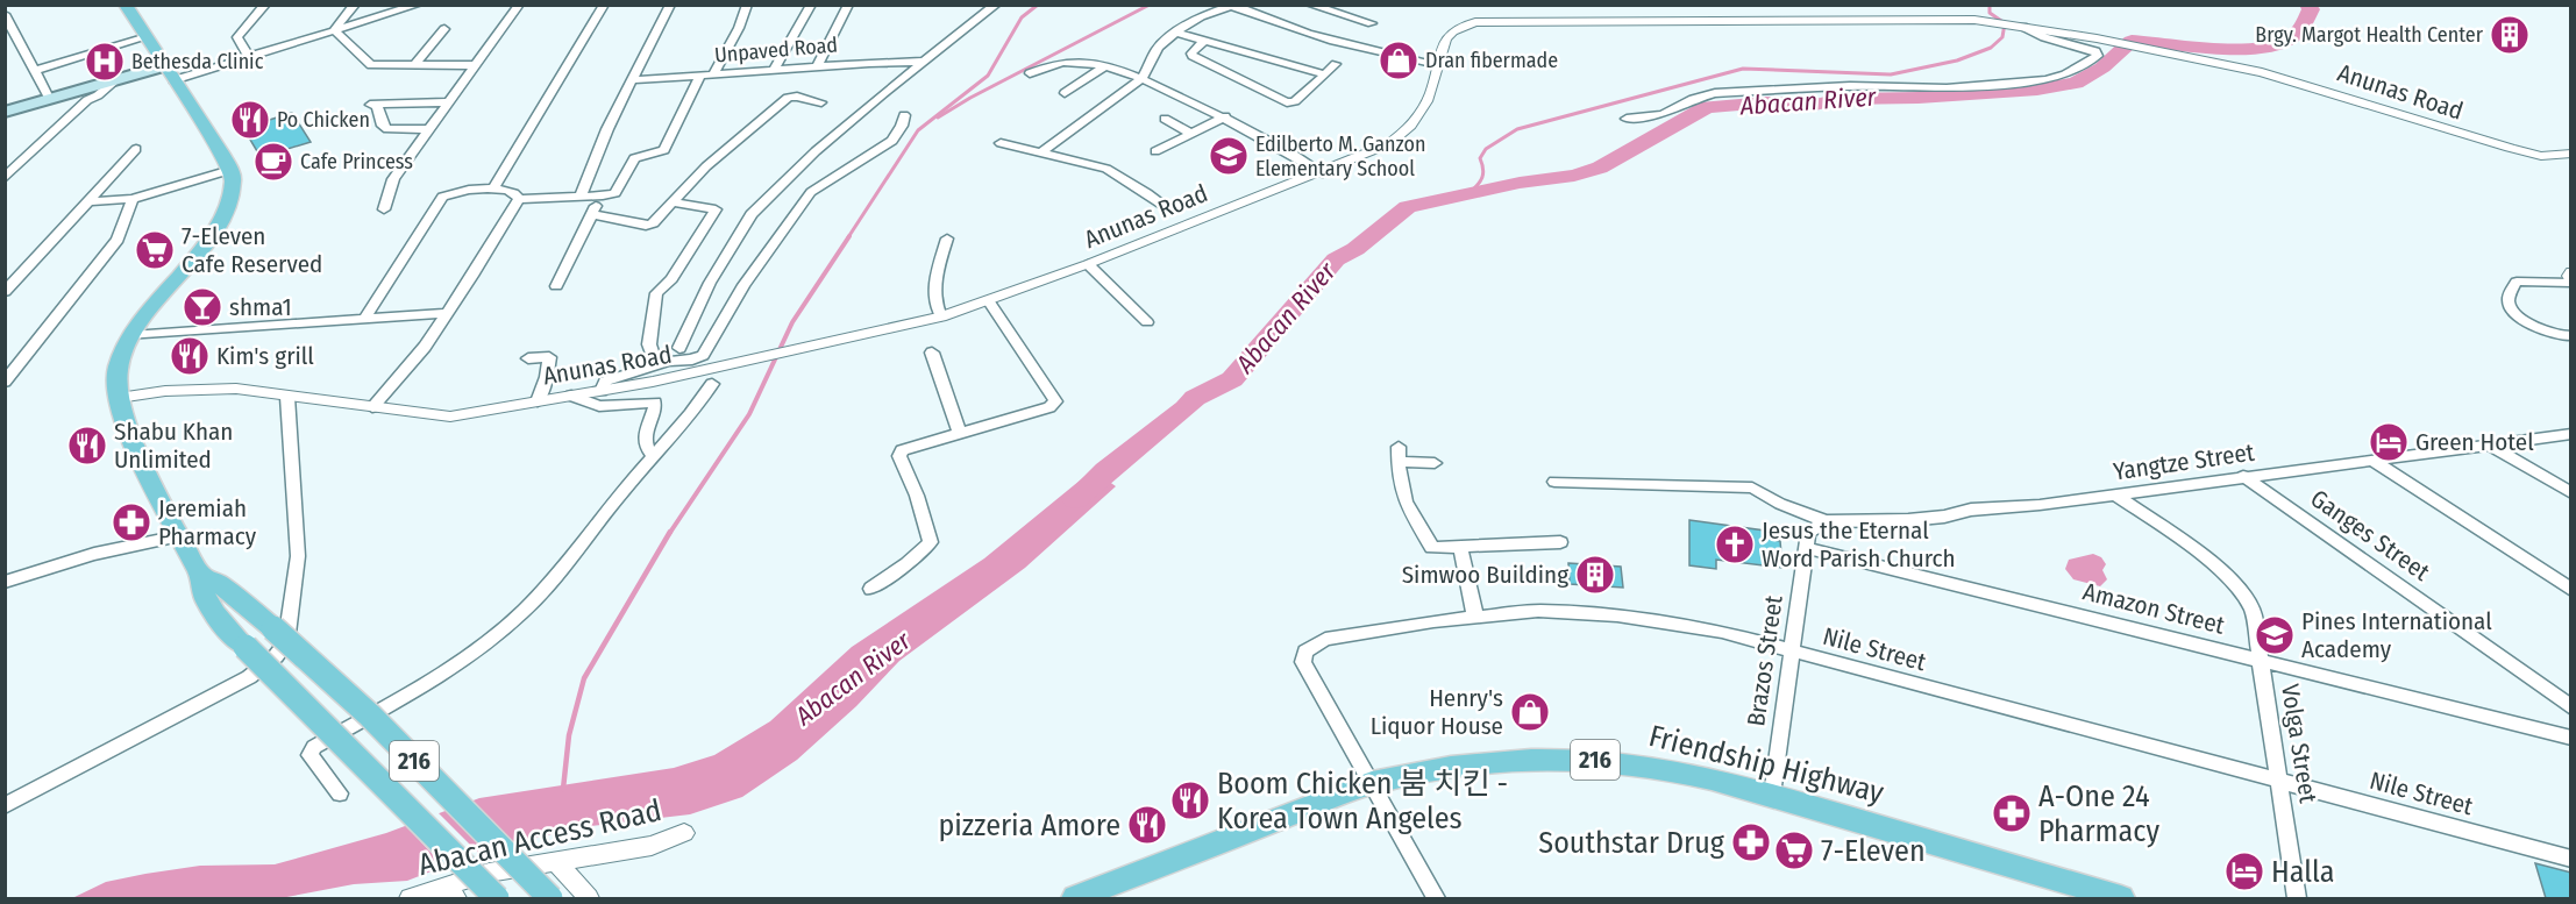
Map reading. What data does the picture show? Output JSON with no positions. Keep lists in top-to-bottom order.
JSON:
{
  "streets": {
    "main road": ["216", "Friendship Highway"],
    "street": [
      "Unpaved Road",
      "Anunas Road",
      "Yangtze Street",
      "Ganges Street",
      "Amazon Street",
      "Nile Street",
      "Brazos Street",
      "Volga Street",
      "Abacan Access Road"
    ]
  },
  "crossings": [
    ["Anunas Road", "216"],
    ["Yangtze Street", "Ganges Street"],
    ["Yangtze Street", "Volga Street"],
    ["Amazon Street", "Brazos Street"],
    ["Amazon Street", "Volga Street"],
    ["Nile Street", "Brazos Street"],
    ["Nile Street", "Volga Street"],
    ["Nile Street", "Friendship Highway"],
    ["Brazos Street", "Friendship Highway"]
  ],
  "water": ["Abacan River"],
  "places": {
    "building": ["Brgy. Margot Health Center", "Simwoo Building"],
    "shop": ["Dran fibermade", "Henry's Liquor House"],
    "hospital": ["Bethesda Clinic"],
    "restaurant": [
      "Po Chicken",
      "Kim's grill",
      "Shabu Khan Unlimited",
      "Boom Chicken 붐 치킨 - Korea Town Angeles",
      "pizzeria Amore"
    ],
    "school or university": ["Edilberto M. Ganzon Elementary School", "Pines International Academy"],
    "cafe": ["Cafe Princess"],
    "supermarket": ["7-Eleven Cafe Reserved", "7-Eleven"],
    "bar": ["shma1"],
    "hotel": ["Green Hotel", "Halla"],
    "pharmacy": ["Jeremiah Pharmacy", "A-One 24 Pharmacy", "Southstar Drug"],
    "church": ["Jesus the Eternal Word Parish Church"]
  }
}
